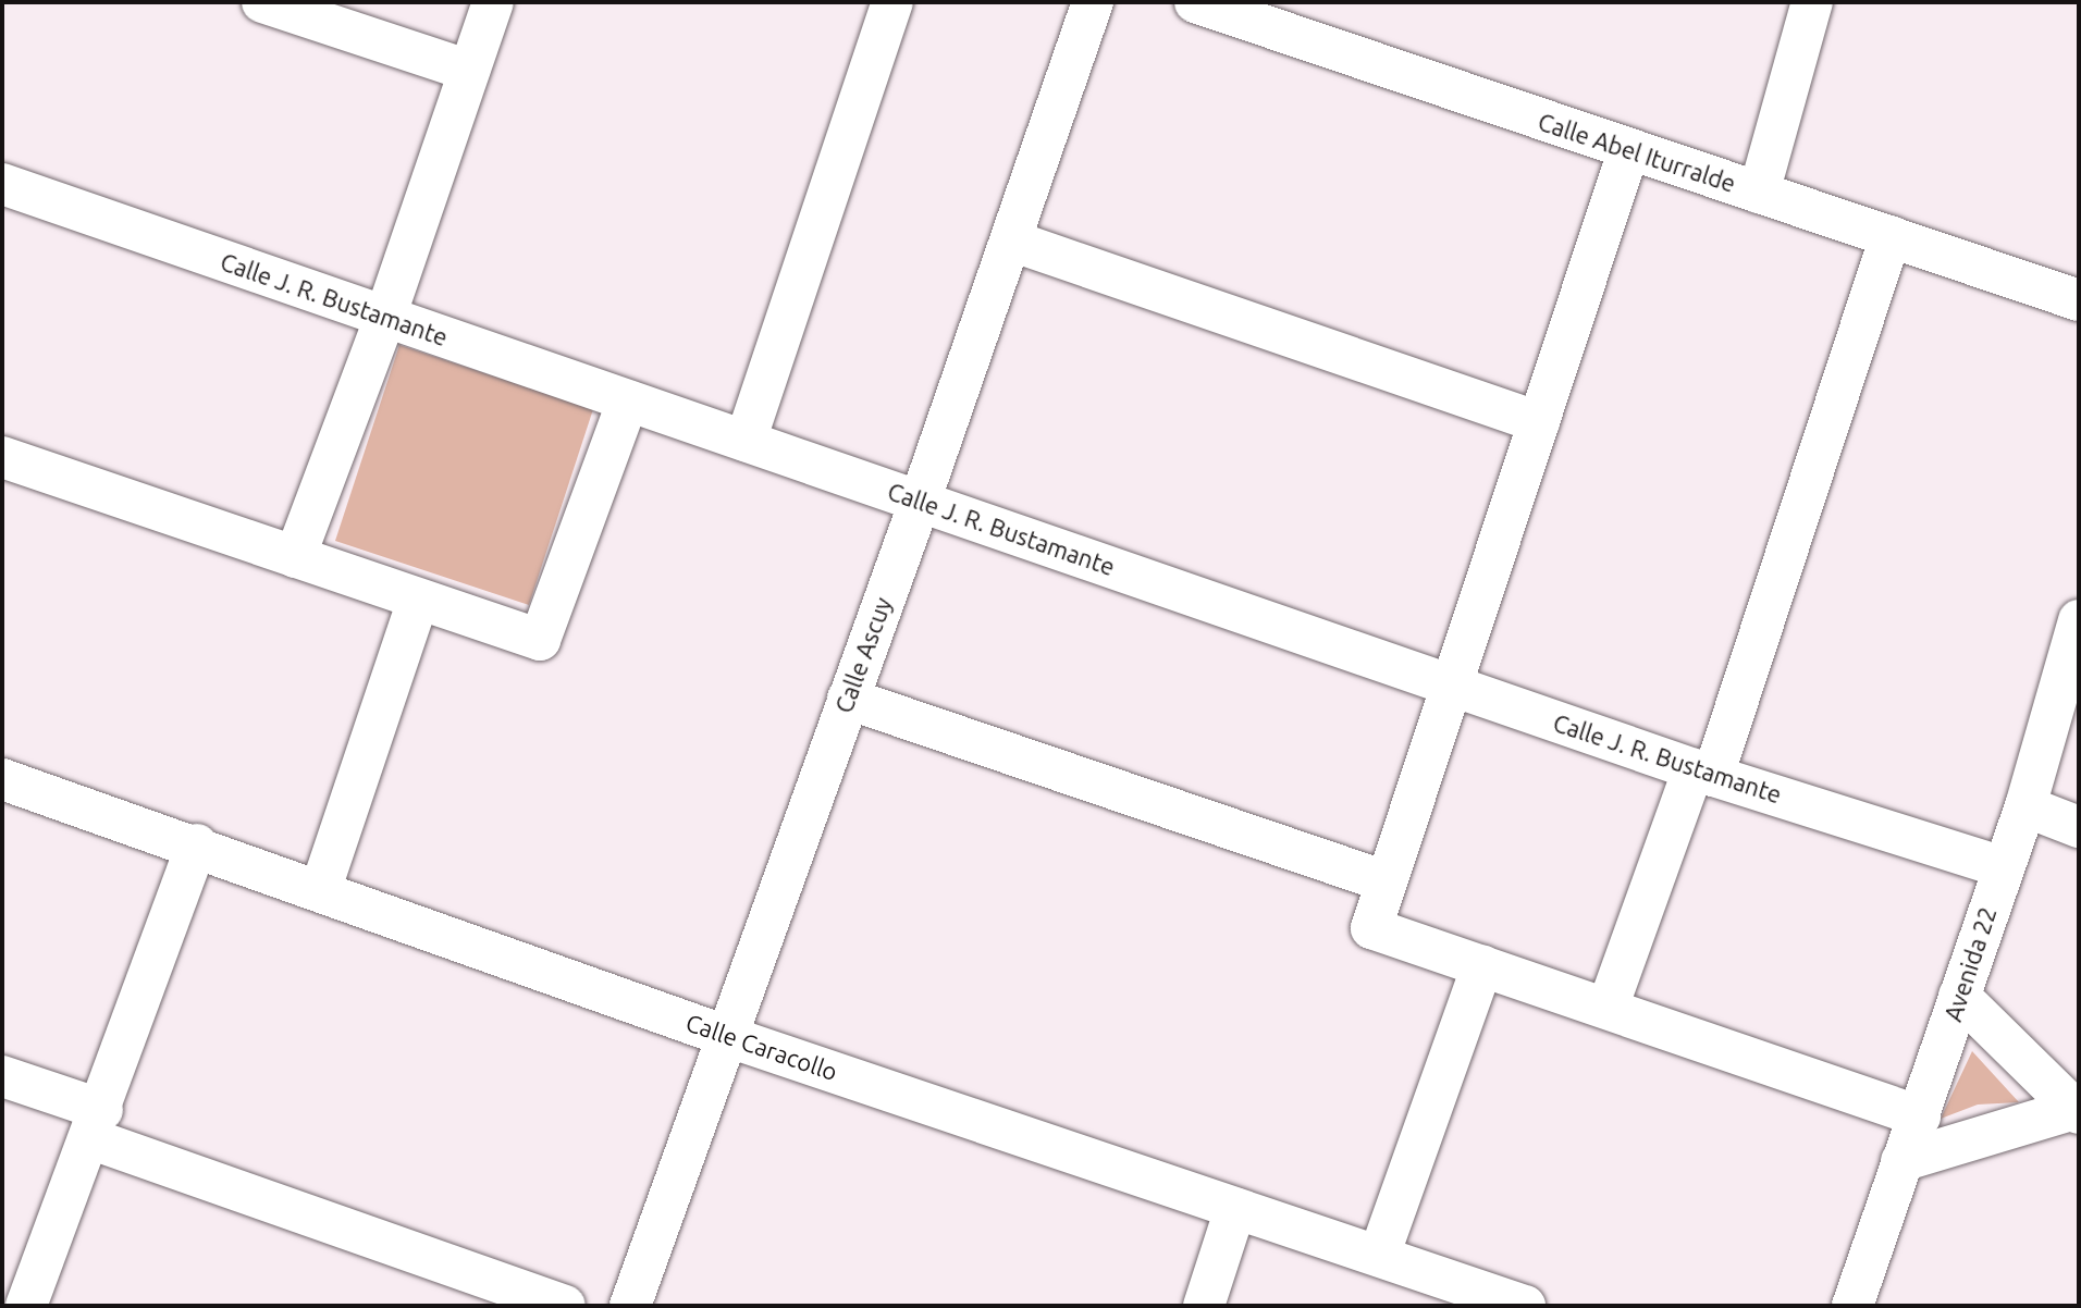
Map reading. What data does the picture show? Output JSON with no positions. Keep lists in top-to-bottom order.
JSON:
{
  "streets": {
    "street": [
      "Calle Abel Iturralde",
      "Calle J. R. Bustamante",
      "Calle Ascuy",
      "Avenida 22",
      "Calle Caracollo"
    ]
  },
  "crossings": [
    ["Calle J. R. Bustamante", "Calle Ascuy"],
    ["Calle J. R. Bustamante", "Avenida 22"],
    ["Calle Ascuy", "Calle Caracollo"]
  ]
}
